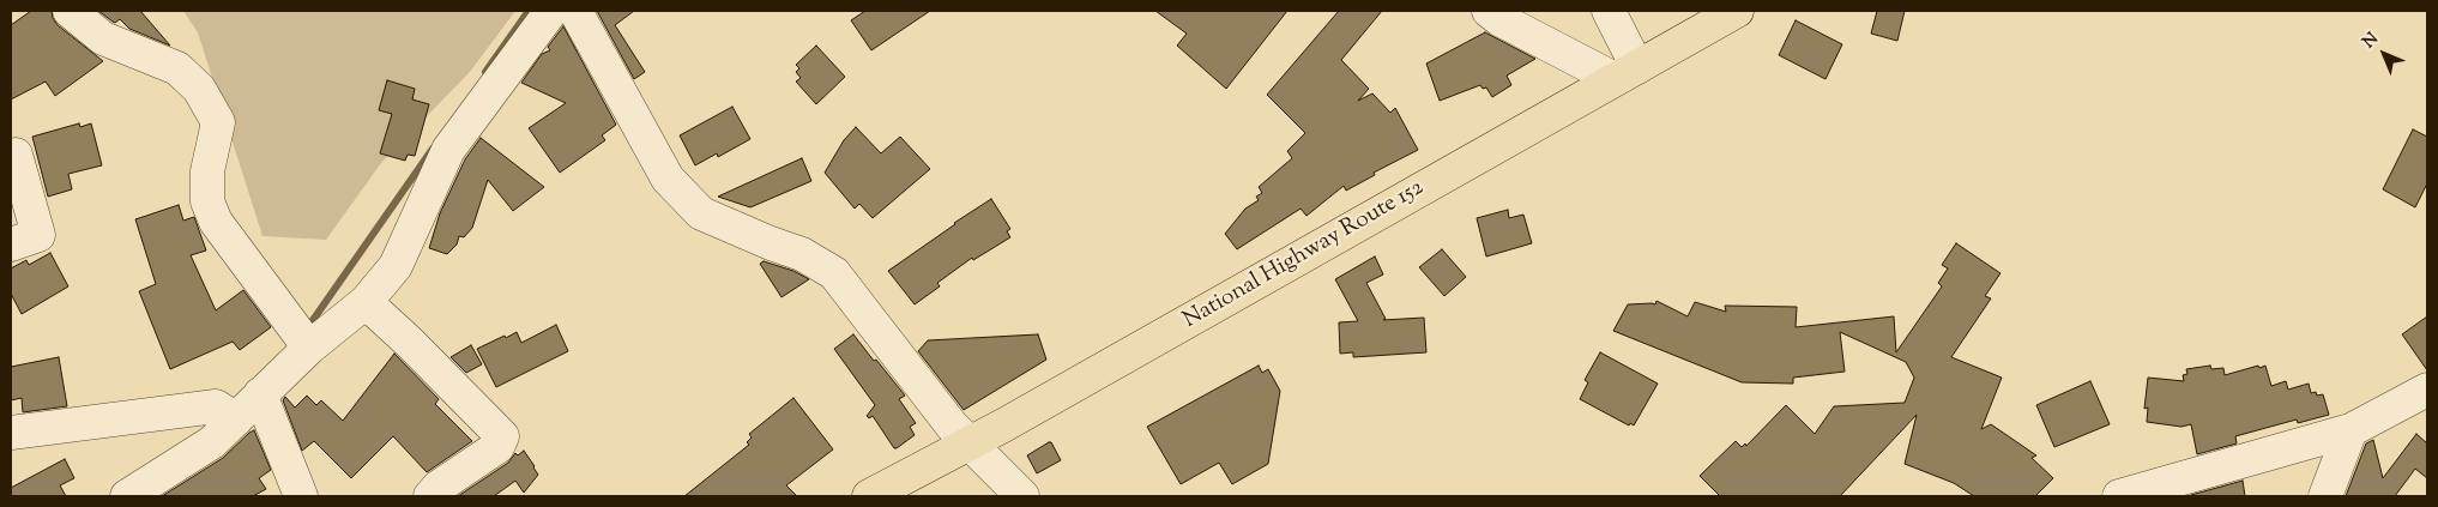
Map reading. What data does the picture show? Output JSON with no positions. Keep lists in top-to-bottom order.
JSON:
{
  "streets": {
    "highway": ["National Highway Route 152"]
  },
  "north": "top left"
}
